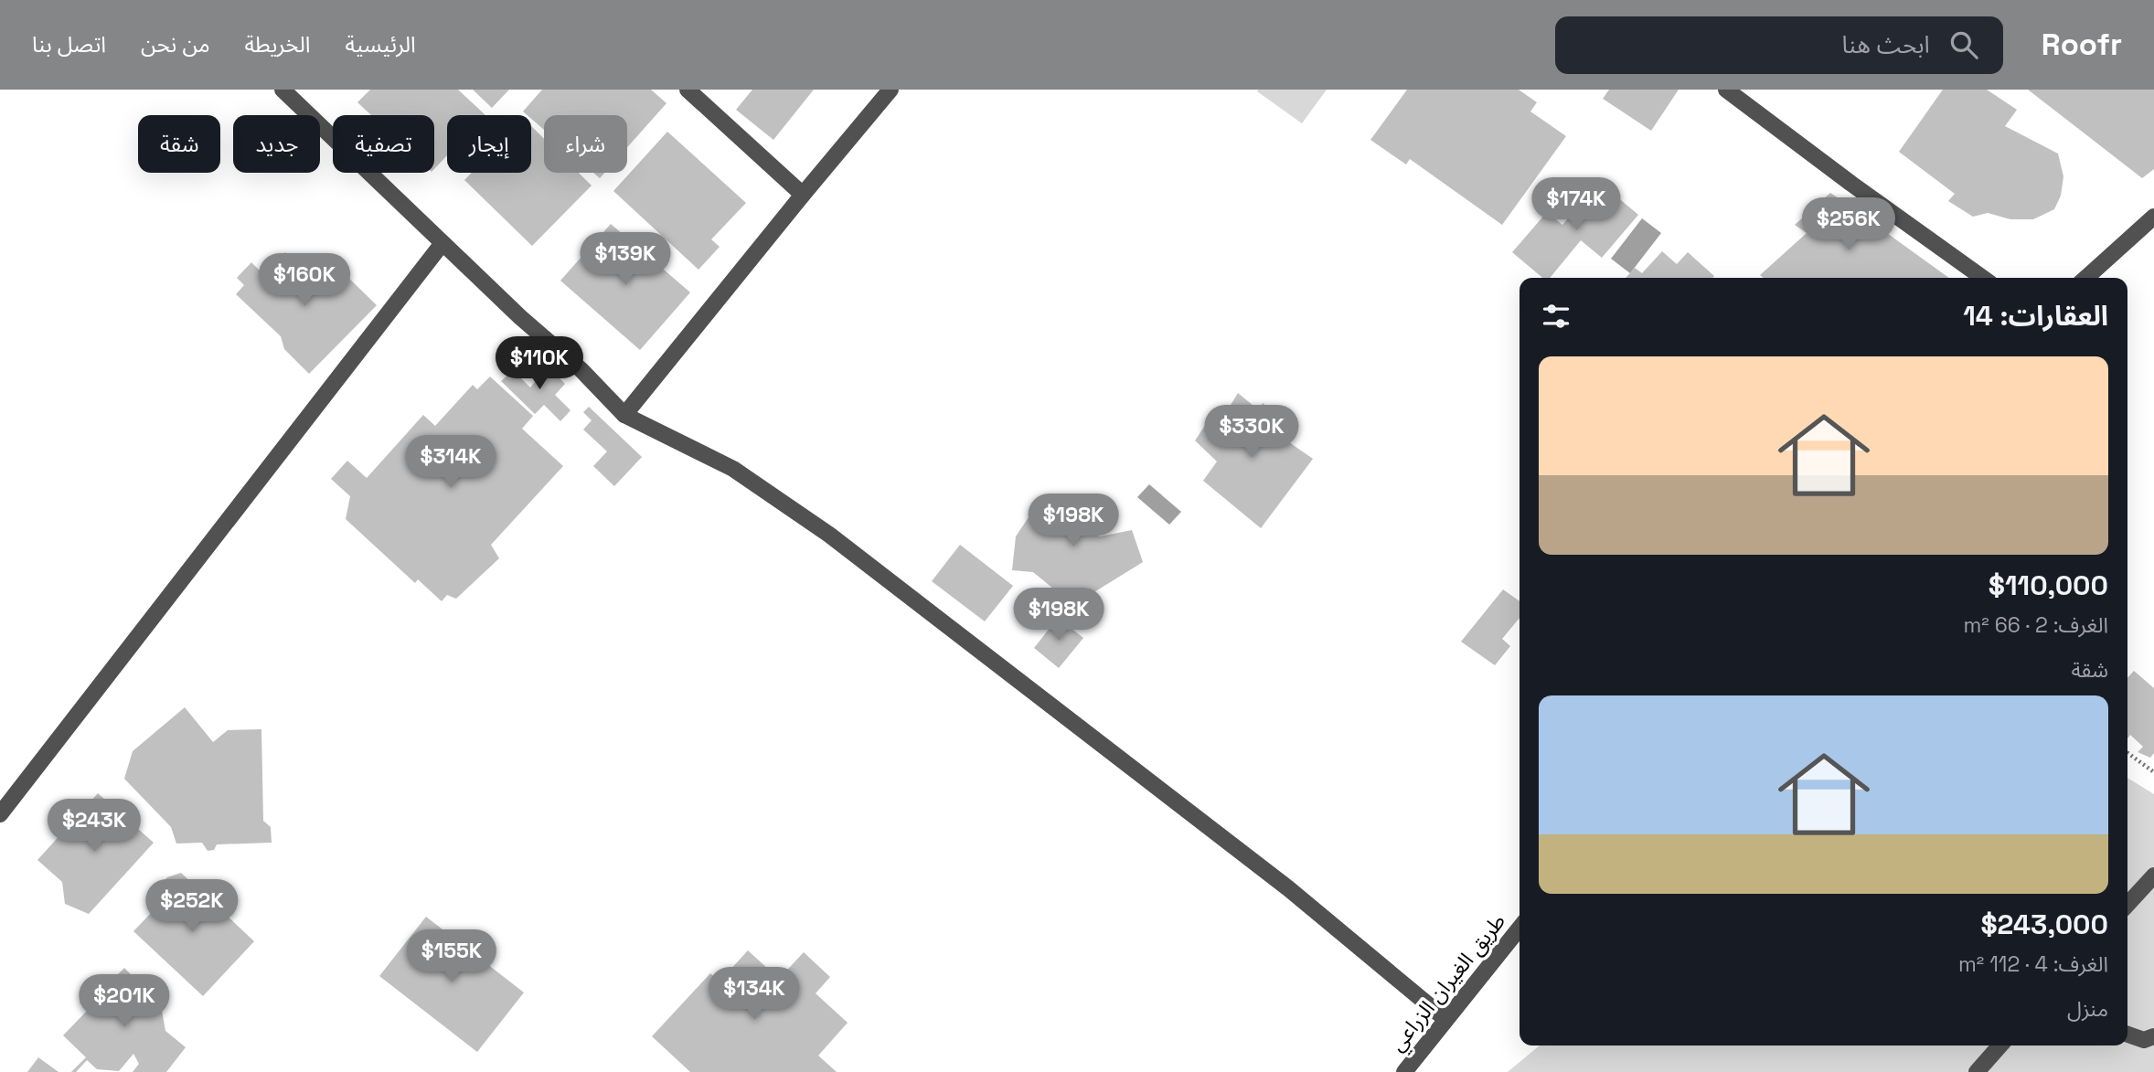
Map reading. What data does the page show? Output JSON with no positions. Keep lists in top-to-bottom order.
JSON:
{
  "streets": {
    "street": ["طريق الغيران الزراعي"]
  },
  "page": {
    "header": "Roofr",
    "search": "ابحث هنا",
    "nav": [
      "الرئيسية",
      "الخريطة",
      "من نحن",
      "اتصل بنا"
    ],
    "chip": [
      "شراء",
      "إيجار",
      "تصفية",
      "جديد",
      "شقة"
    ],
    "price": [
      "$174K",
      "$256K",
      "$139K",
      "$160K",
      "$110K",
      "$330K",
      "$314K",
      "$198K",
      "$198K",
      "$243K",
      "$252K",
      "$155K",
      "$134K",
      "$201K"
    ],
    "heading": "العقارات: 14",
    "list": [
      {
        "name": "$110,000",
        "note": "الغرف: 2 · 66 m² · شقة"
      },
      {
        "name": "$243,000",
        "note": "الغرف: 4 · 112 m² · منزل"
      }
    ]
  }
}
